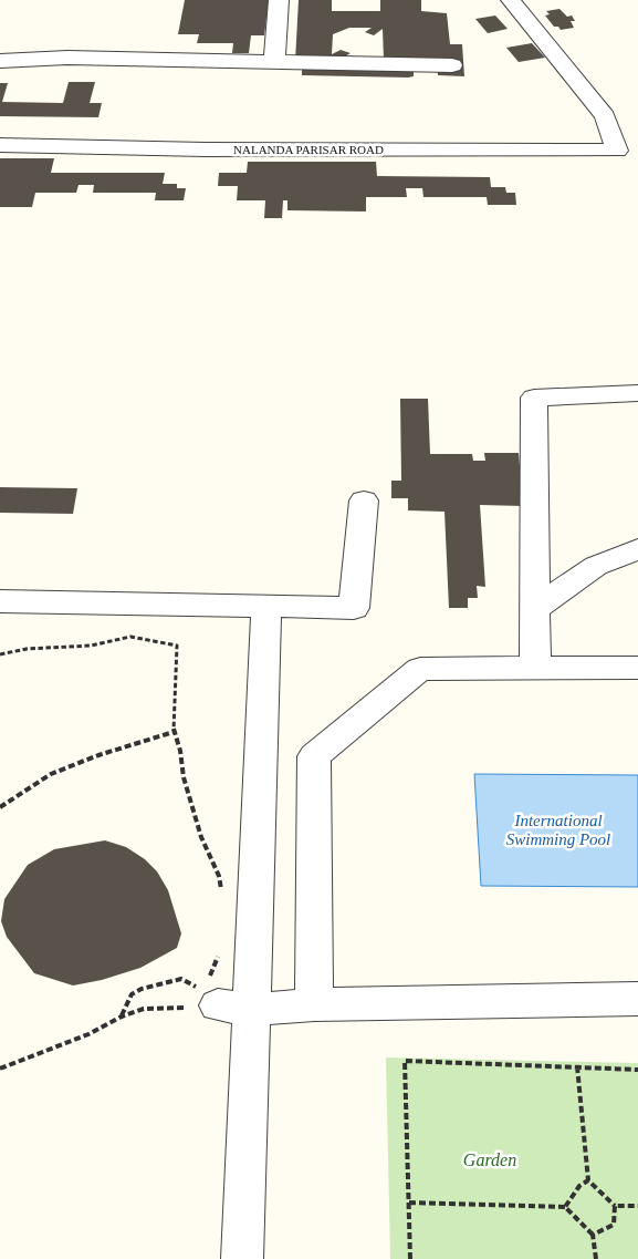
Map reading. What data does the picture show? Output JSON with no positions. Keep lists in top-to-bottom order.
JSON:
{
  "streets": {
    "street": ["NALANDA PARISAR ROAD"]
  },
  "water": ["International Swimming Pool"],
  "parks": ["Garden"]
}
